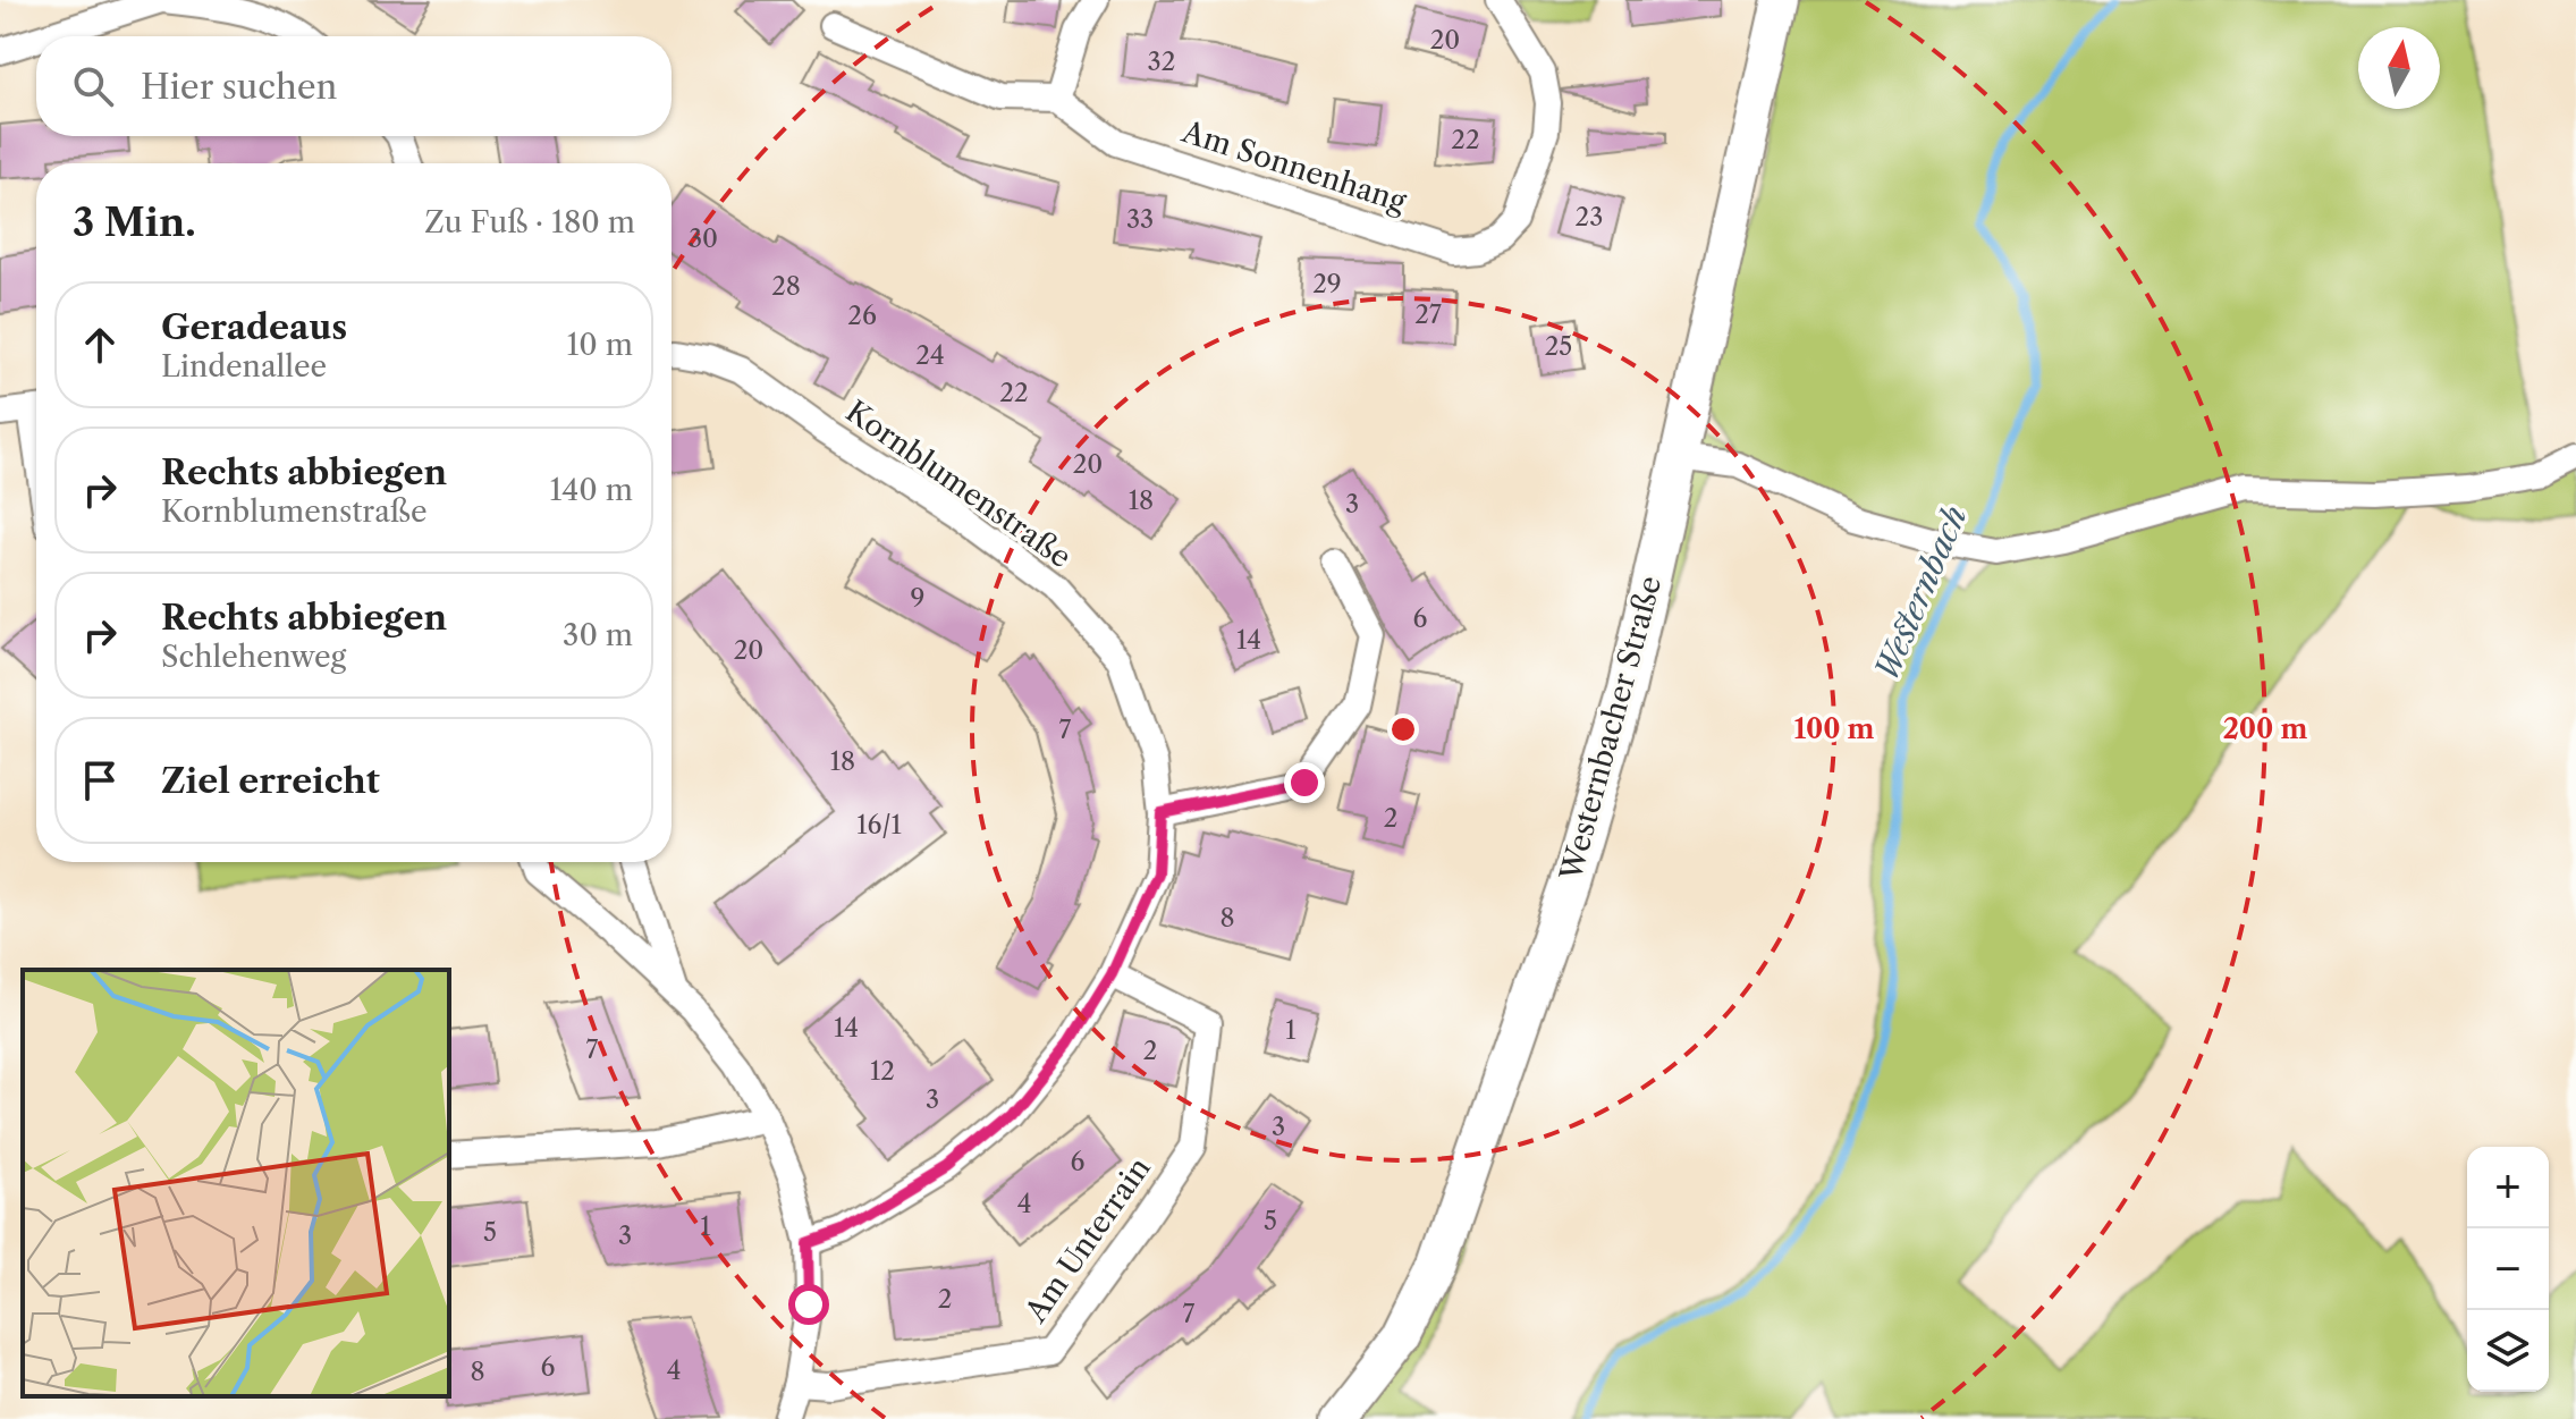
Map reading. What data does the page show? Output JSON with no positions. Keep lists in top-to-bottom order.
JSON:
{
  "streets": {
    "street": [
      "Am Sonnenhang",
      "Kornblumenstraße",
      "Westernbacher Straße",
      "Am Unterrain"
    ]
  },
  "crossings": [
    ["Kornblumenstraße", "Am Unterrain"]
  ],
  "water": ["Westernbach"],
  "house_numbers": [
    "20",
    "32",
    "22",
    "23",
    "33",
    "30",
    "29",
    "28",
    "27",
    "26",
    "25",
    "24",
    "22",
    "20",
    "18",
    "3",
    "9",
    "6",
    "14",
    "20",
    "7",
    "18",
    "2",
    "16/1",
    "8",
    "14",
    "1",
    "7",
    "2",
    "12",
    "3",
    "3",
    "6",
    "4",
    "5",
    "1",
    "5",
    "3",
    "2",
    "7",
    "6",
    "4",
    "8"
  ],
  "north": "top",
  "page": {
    "search": "Hier suchen",
    "heading": ["3 Min.", "Zu Fuß · 180 m"],
    "list": [
      ["Geradeaus", "Lindenallee", "10 m"],
      ["Rechts abbiegen", "Kornblumenstraße", "140 m"],
      ["Rechts abbiegen", "Schlehenweg", "30 m"],
      "Ziel erreicht"
    ],
    "map_buttons": ["+", "−"]
  },
  "rings": ["100 m", "200 m"]
}
